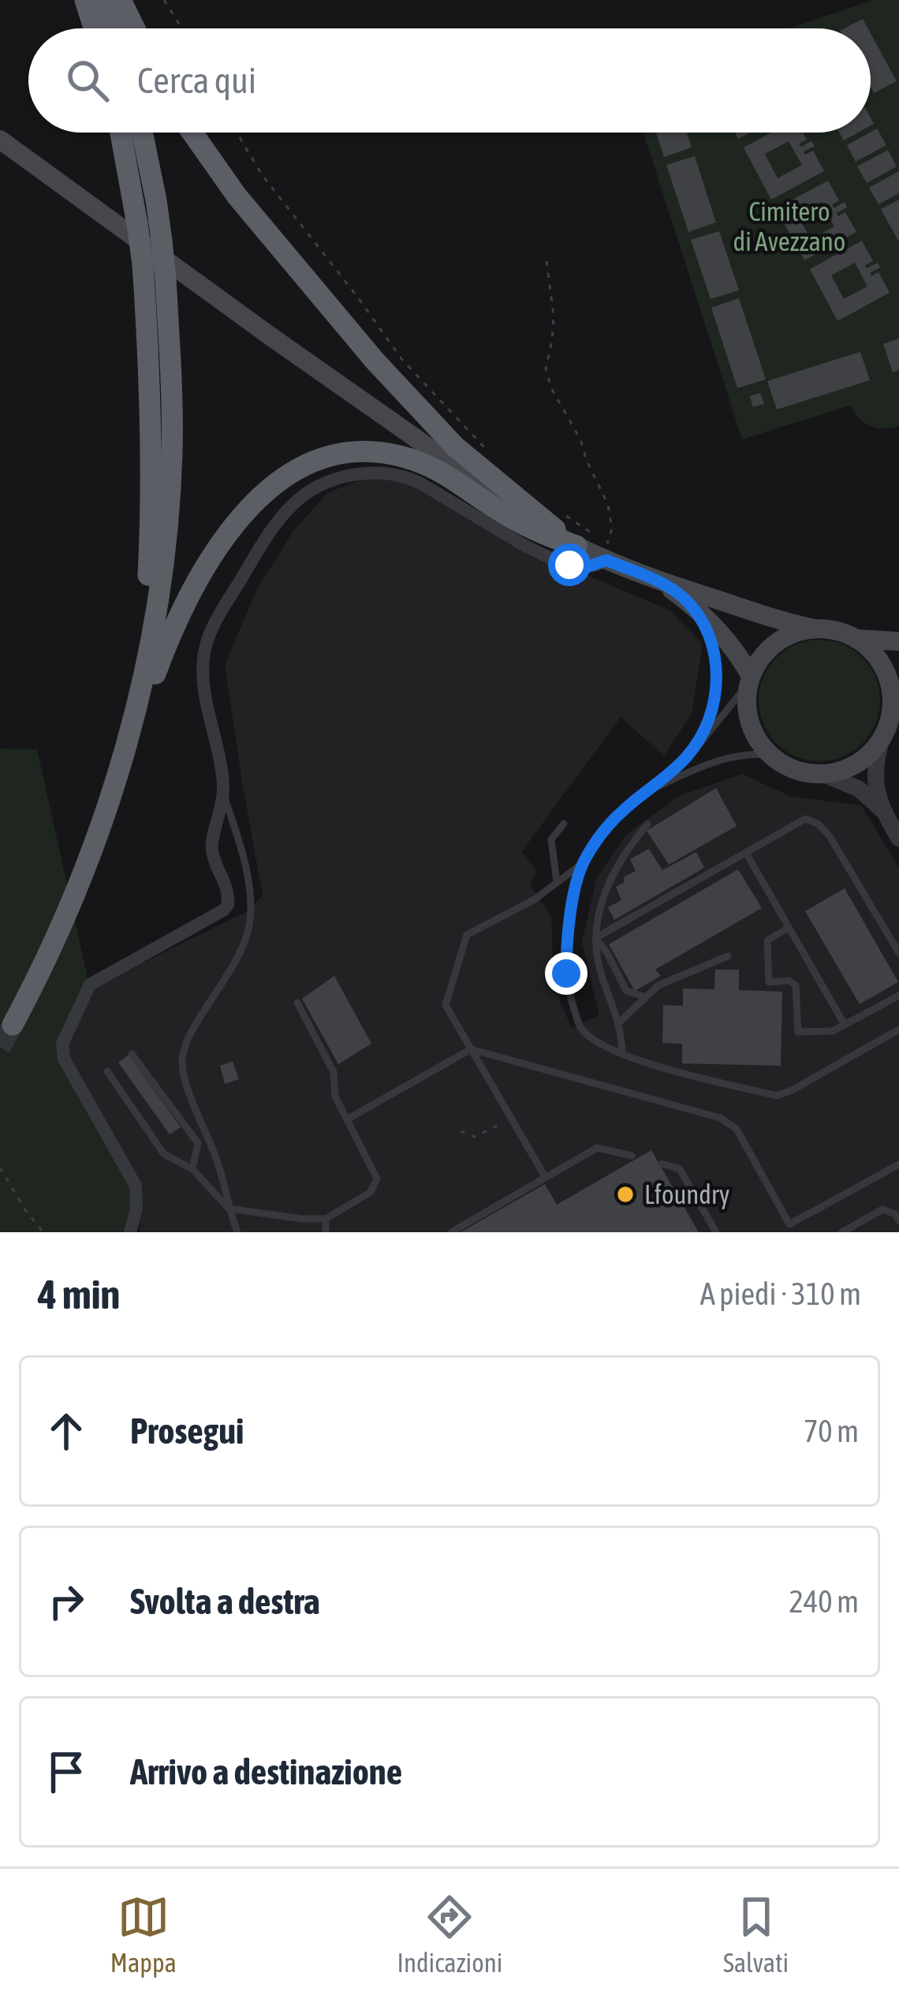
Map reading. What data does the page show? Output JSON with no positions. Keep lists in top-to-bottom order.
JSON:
{
  "parks": ["Cimitero di Avezzano"],
  "places": ["Lfoundry"],
  "page": {
    "search": "Cerca qui",
    "heading": ["4 min", "A piedi · 310 m"],
    "list": [
      ["Prosegui", "70 m"],
      ["Svolta a destra", "240 m"],
      "Arrivo a destinazione"
    ],
    "nav": ["Mappa", "Indicazioni", "Salvati"]
  }
}
